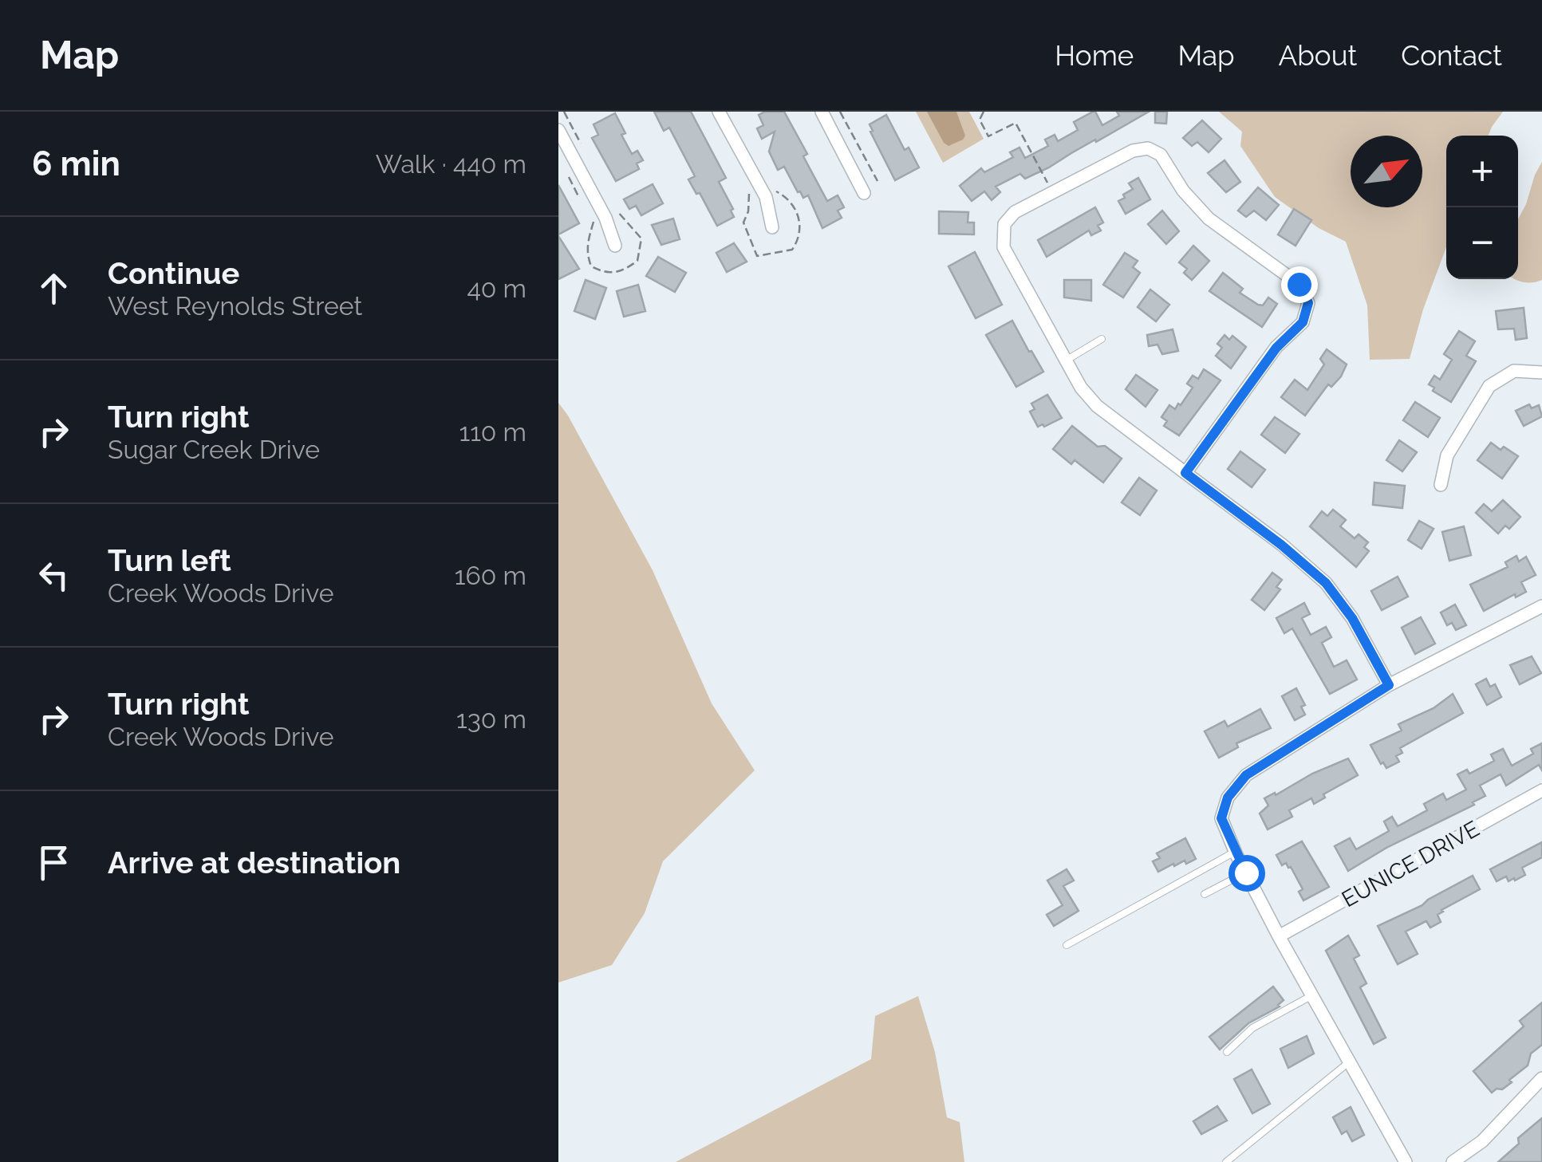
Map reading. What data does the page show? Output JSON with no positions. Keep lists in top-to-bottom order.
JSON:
{
  "streets": {
    "street": ["EUNICE DRIVE"]
  },
  "north": "top right",
  "page": {
    "header": "Map",
    "nav": [
      "Home",
      "Map",
      "About",
      "Contact"
    ],
    "heading": ["6 min", "Walk · 440 m"],
    "map_buttons": ["+", "−"],
    "list": [
      ["Continue", "West Reynolds Street", "40 m"],
      ["Turn right", "Sugar Creek Drive", "110 m"],
      ["Turn left", "Creek Woods Drive", "160 m"],
      ["Turn right", "Creek Woods Drive", "130 m"],
      "Arrive at destination"
    ]
  }
}
